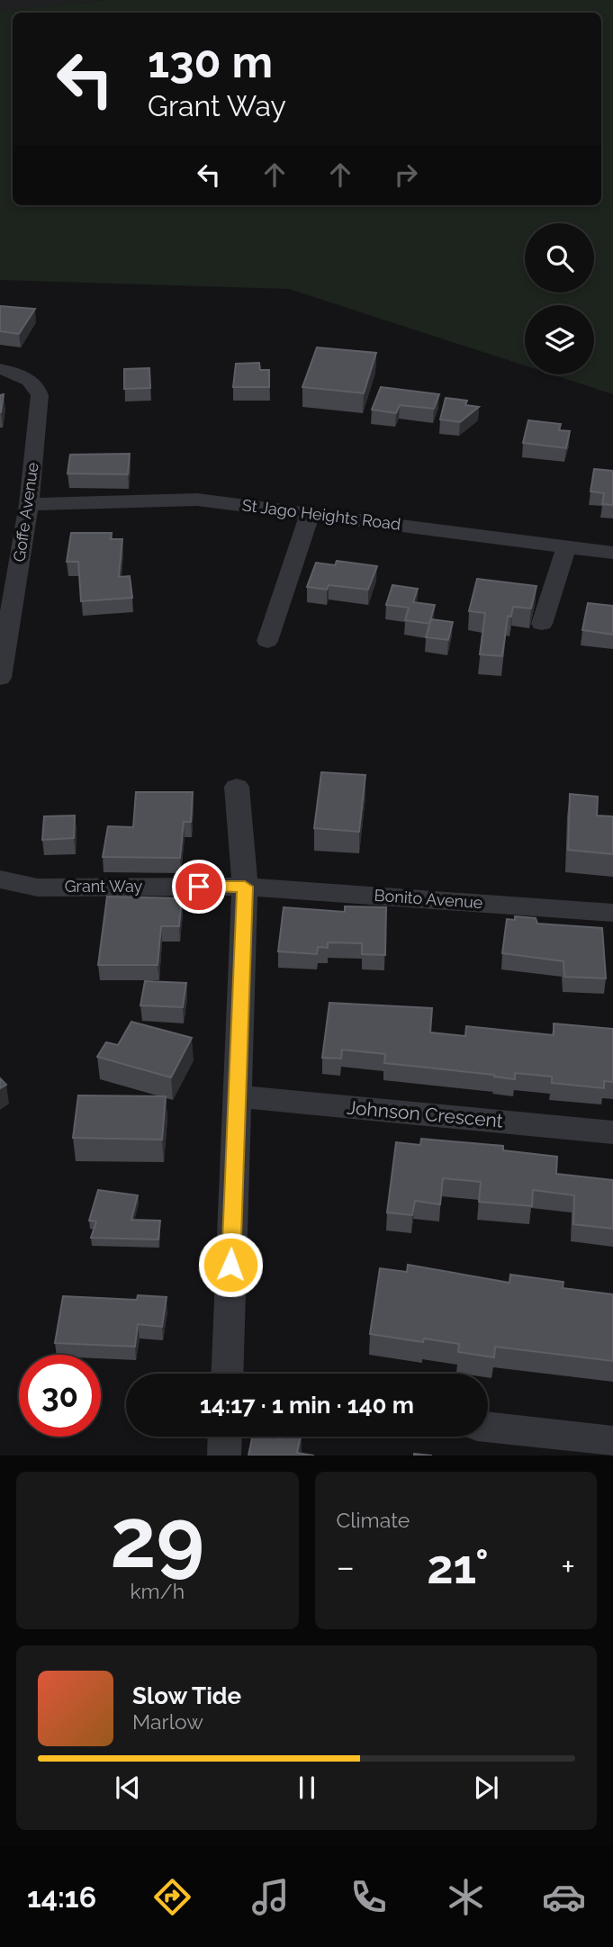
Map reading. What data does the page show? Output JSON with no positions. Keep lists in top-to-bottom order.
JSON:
{
  "streets": {
    "street": [
      "Goffe Avenue",
      "St Jago Heights Road",
      "Grant Way",
      "Bonito Avenue",
      "Johnson Crescent"
    ]
  },
  "crossings": [
    ["Goffe Avenue", "St Jago Heights Road"],
    ["Grant Way", "Bonito Avenue"]
  ],
  "page": {
    "turn": ["130 m", "Grant Way"],
    "limit": "30",
    "trip": "14:17 · 1 min · 140 m",
    "tile": [
      ["29", "km/h"],
      "Climate"
    ],
    "heat": ["−", "21°", "+"],
    "song": ["Slow Tide", "Marlow"],
    "tabs": "14:16"
  }
}
